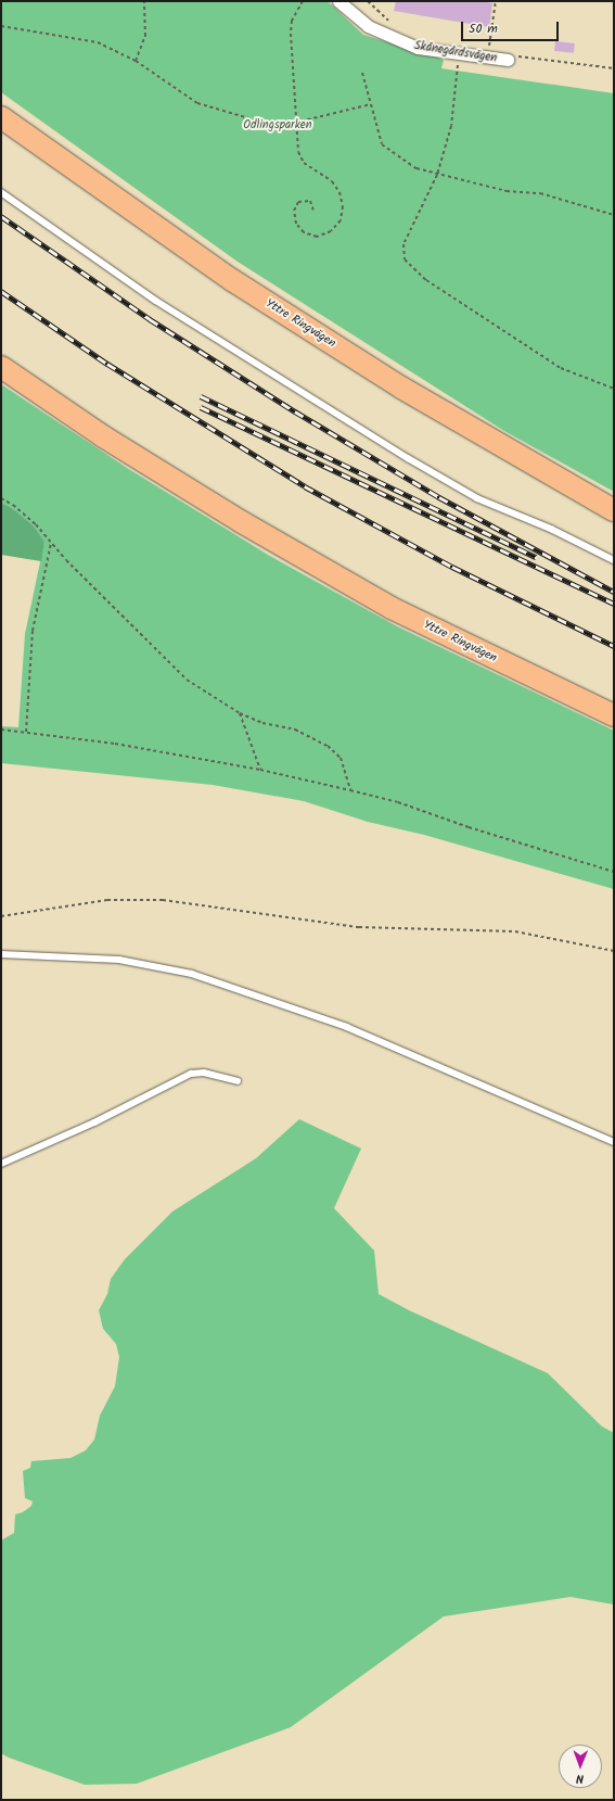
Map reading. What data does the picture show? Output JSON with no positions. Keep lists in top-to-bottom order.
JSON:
{
  "streets": {
    "highway": ["Yttre Ringvägen"],
    "street": ["Skånegårdsvägen"]
  },
  "parks": ["Odlingsparken"],
  "scale_bar": "50 m",
  "north": "bottom"
}
